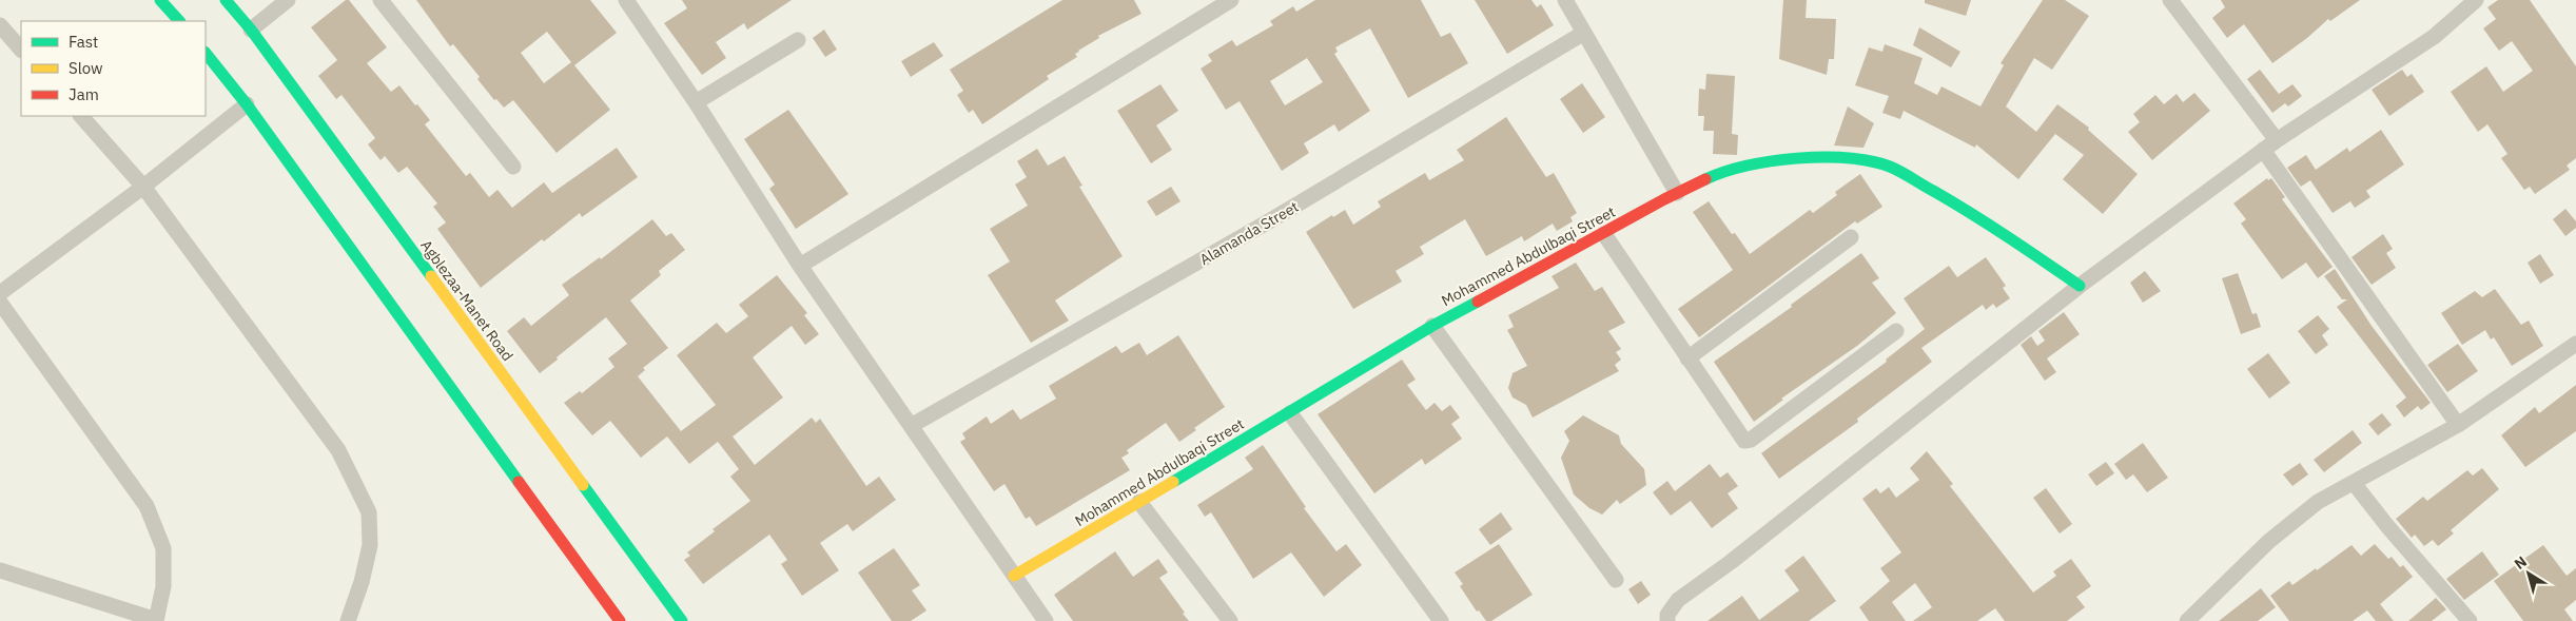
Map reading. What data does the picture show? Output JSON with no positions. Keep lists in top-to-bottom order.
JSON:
{
  "streets": {
    "main road": ["Mohammed Abdulbaqi Street", "Agblezaa-Manet Road"],
    "street": ["Alamanda Street"]
  },
  "legend": ["Fast", "Slow", "Jam"],
  "north": "top left"
}
